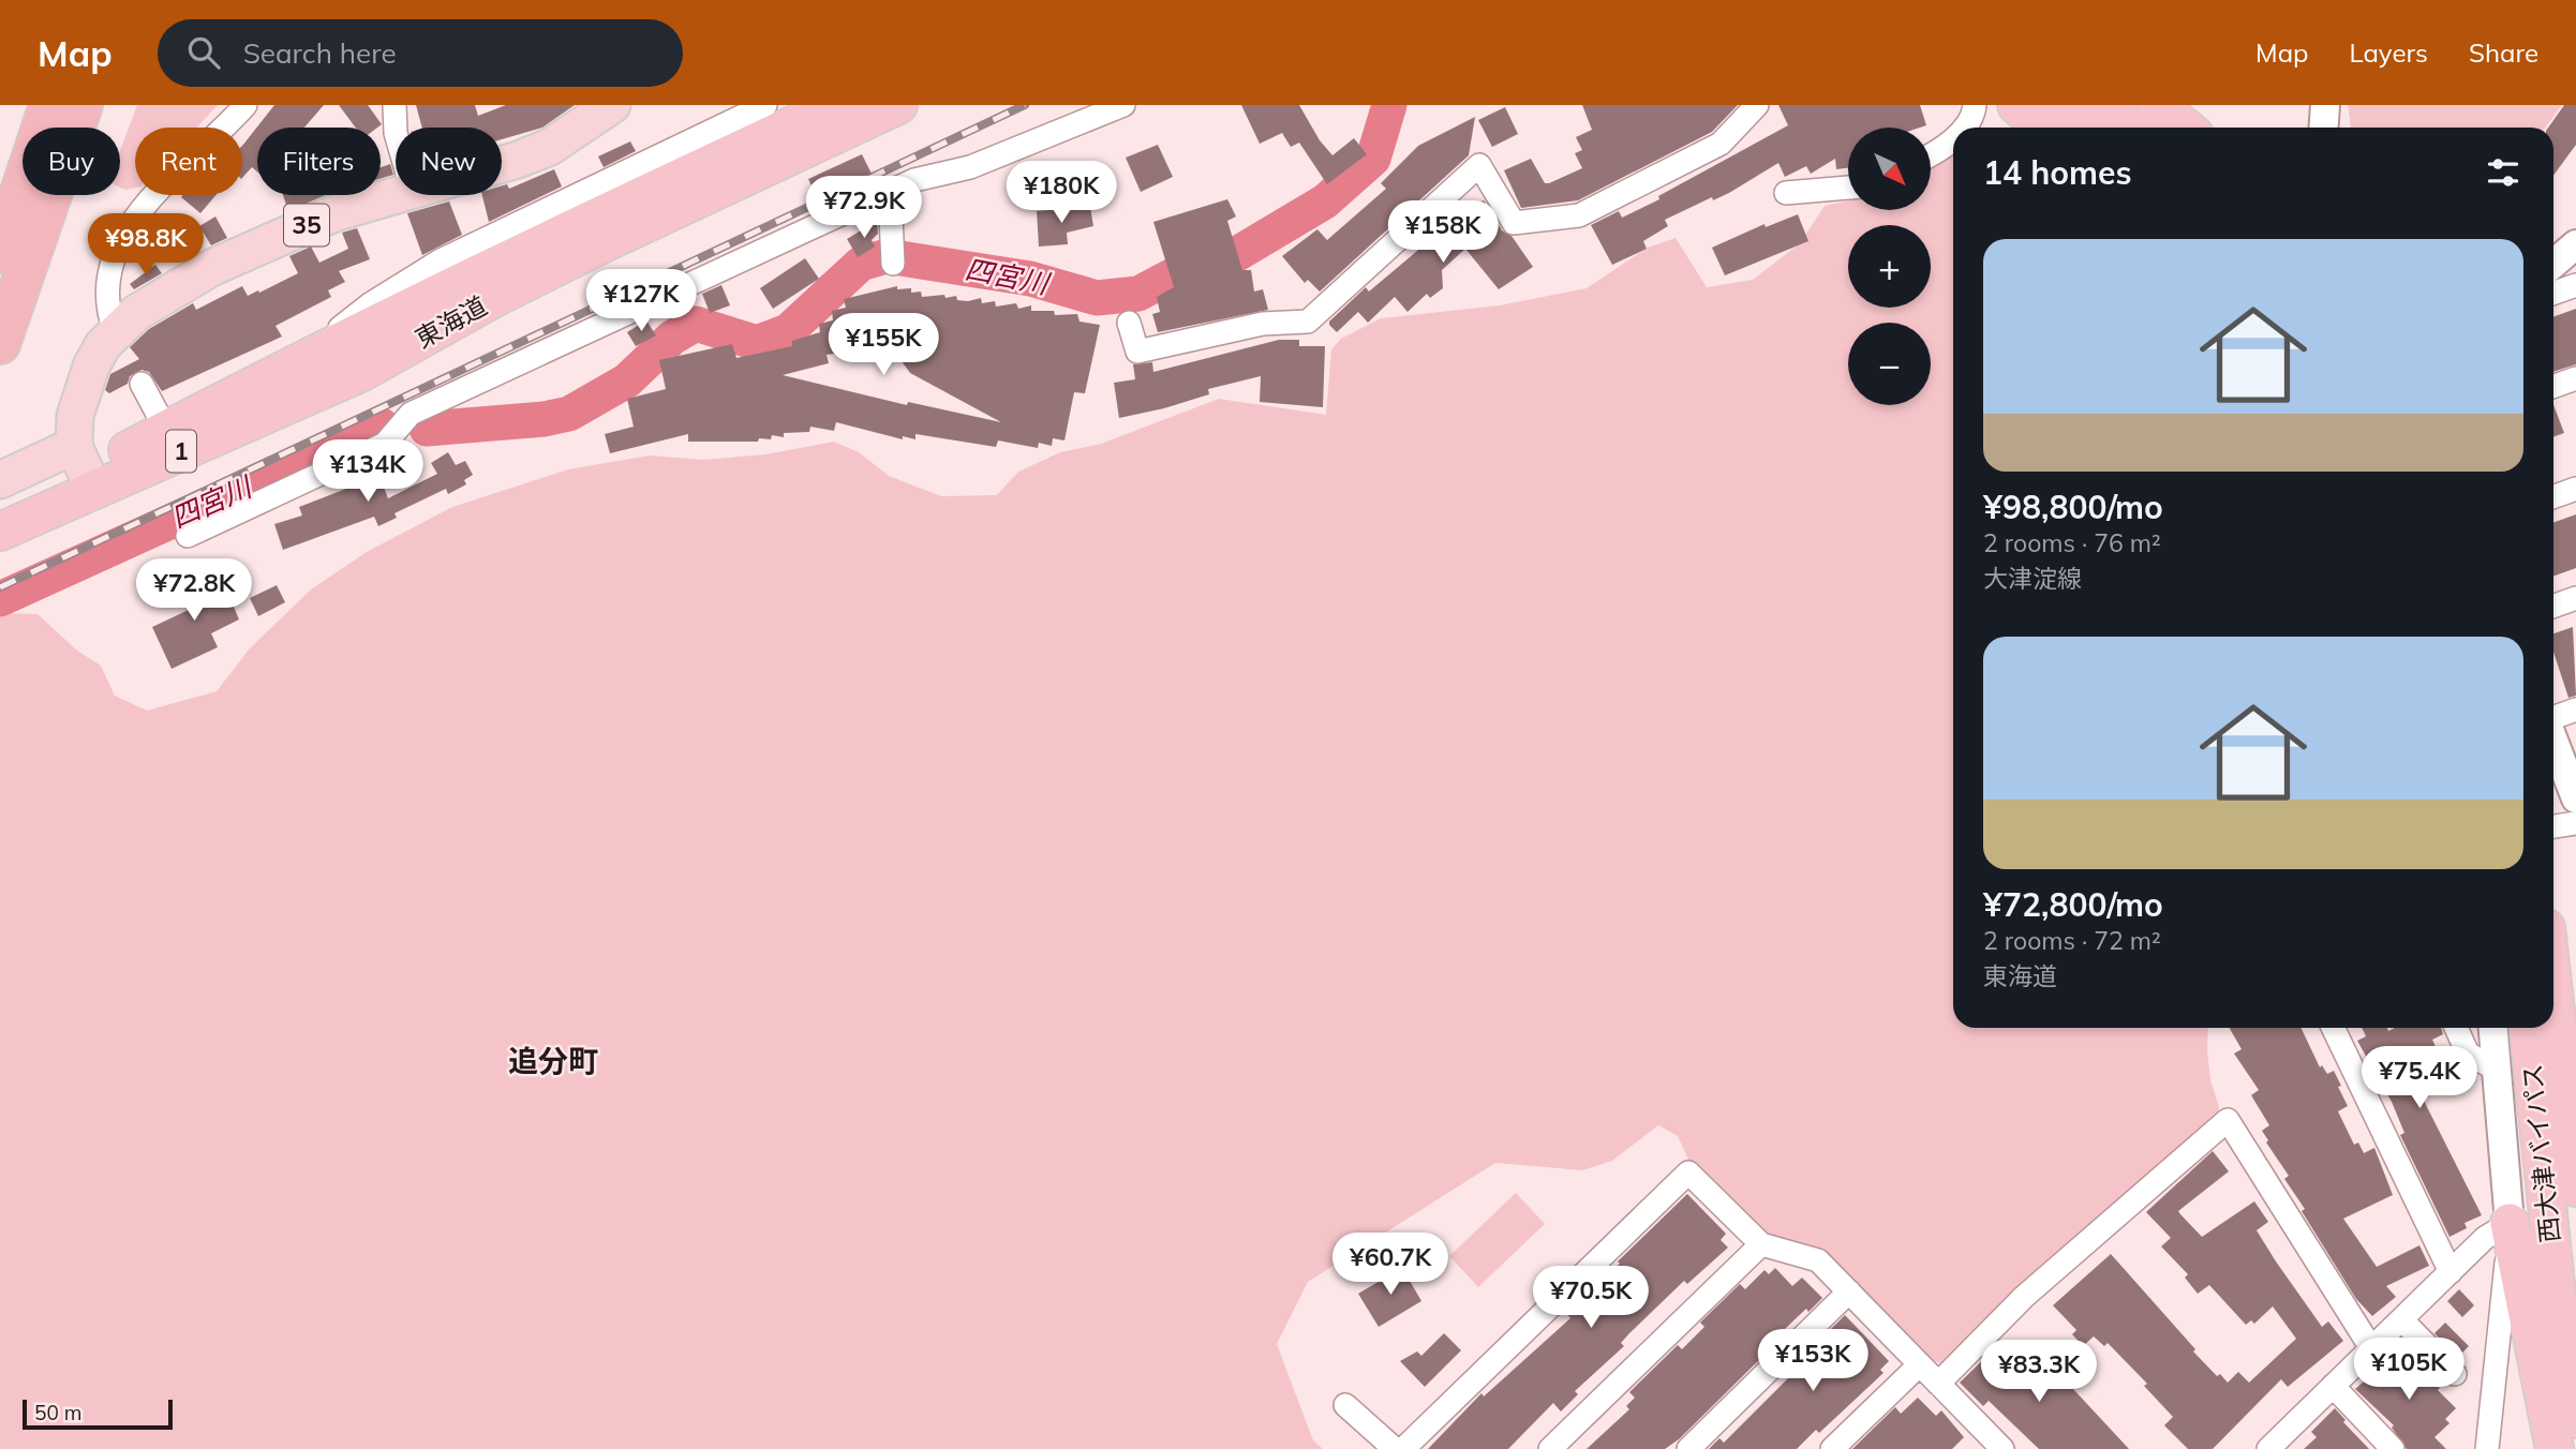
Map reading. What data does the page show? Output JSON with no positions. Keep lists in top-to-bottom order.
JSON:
{
  "streets": {
    "highway": ["東海道", "1", "西大津バイパス"],
    "main road": ["35"]
  },
  "crossings": [
    ["35", "東海道"]
  ],
  "districts": ["追分町"],
  "water": ["四宮川"],
  "scale_bar": "50 m",
  "north": "bottom right",
  "page": {
    "header": "Map",
    "search": "Search here",
    "nav": ["Map", "Layers", "Share"],
    "map_buttons": ["+", "−"],
    "chip": [
      "Buy",
      "Rent",
      "Filters",
      "New"
    ],
    "heading": "14 homes",
    "price": [
      "¥180K",
      "¥72.9K",
      "¥158K",
      "¥98.8K",
      "¥127K",
      "¥155K",
      "¥134K",
      "¥72.8K",
      "¥75.4K",
      "¥60.7K",
      "¥70.5K",
      "¥153K",
      "¥105K",
      "¥83.3K"
    ],
    "list": [
      {
        "name": "¥98,800/mo",
        "note": "2 rooms · 76 m² · 大津淀線"
      },
      {
        "name": "¥72,800/mo",
        "note": "2 rooms · 72 m² · 東海道"
      }
    ],
    "scale": "50 m"
  }
}
